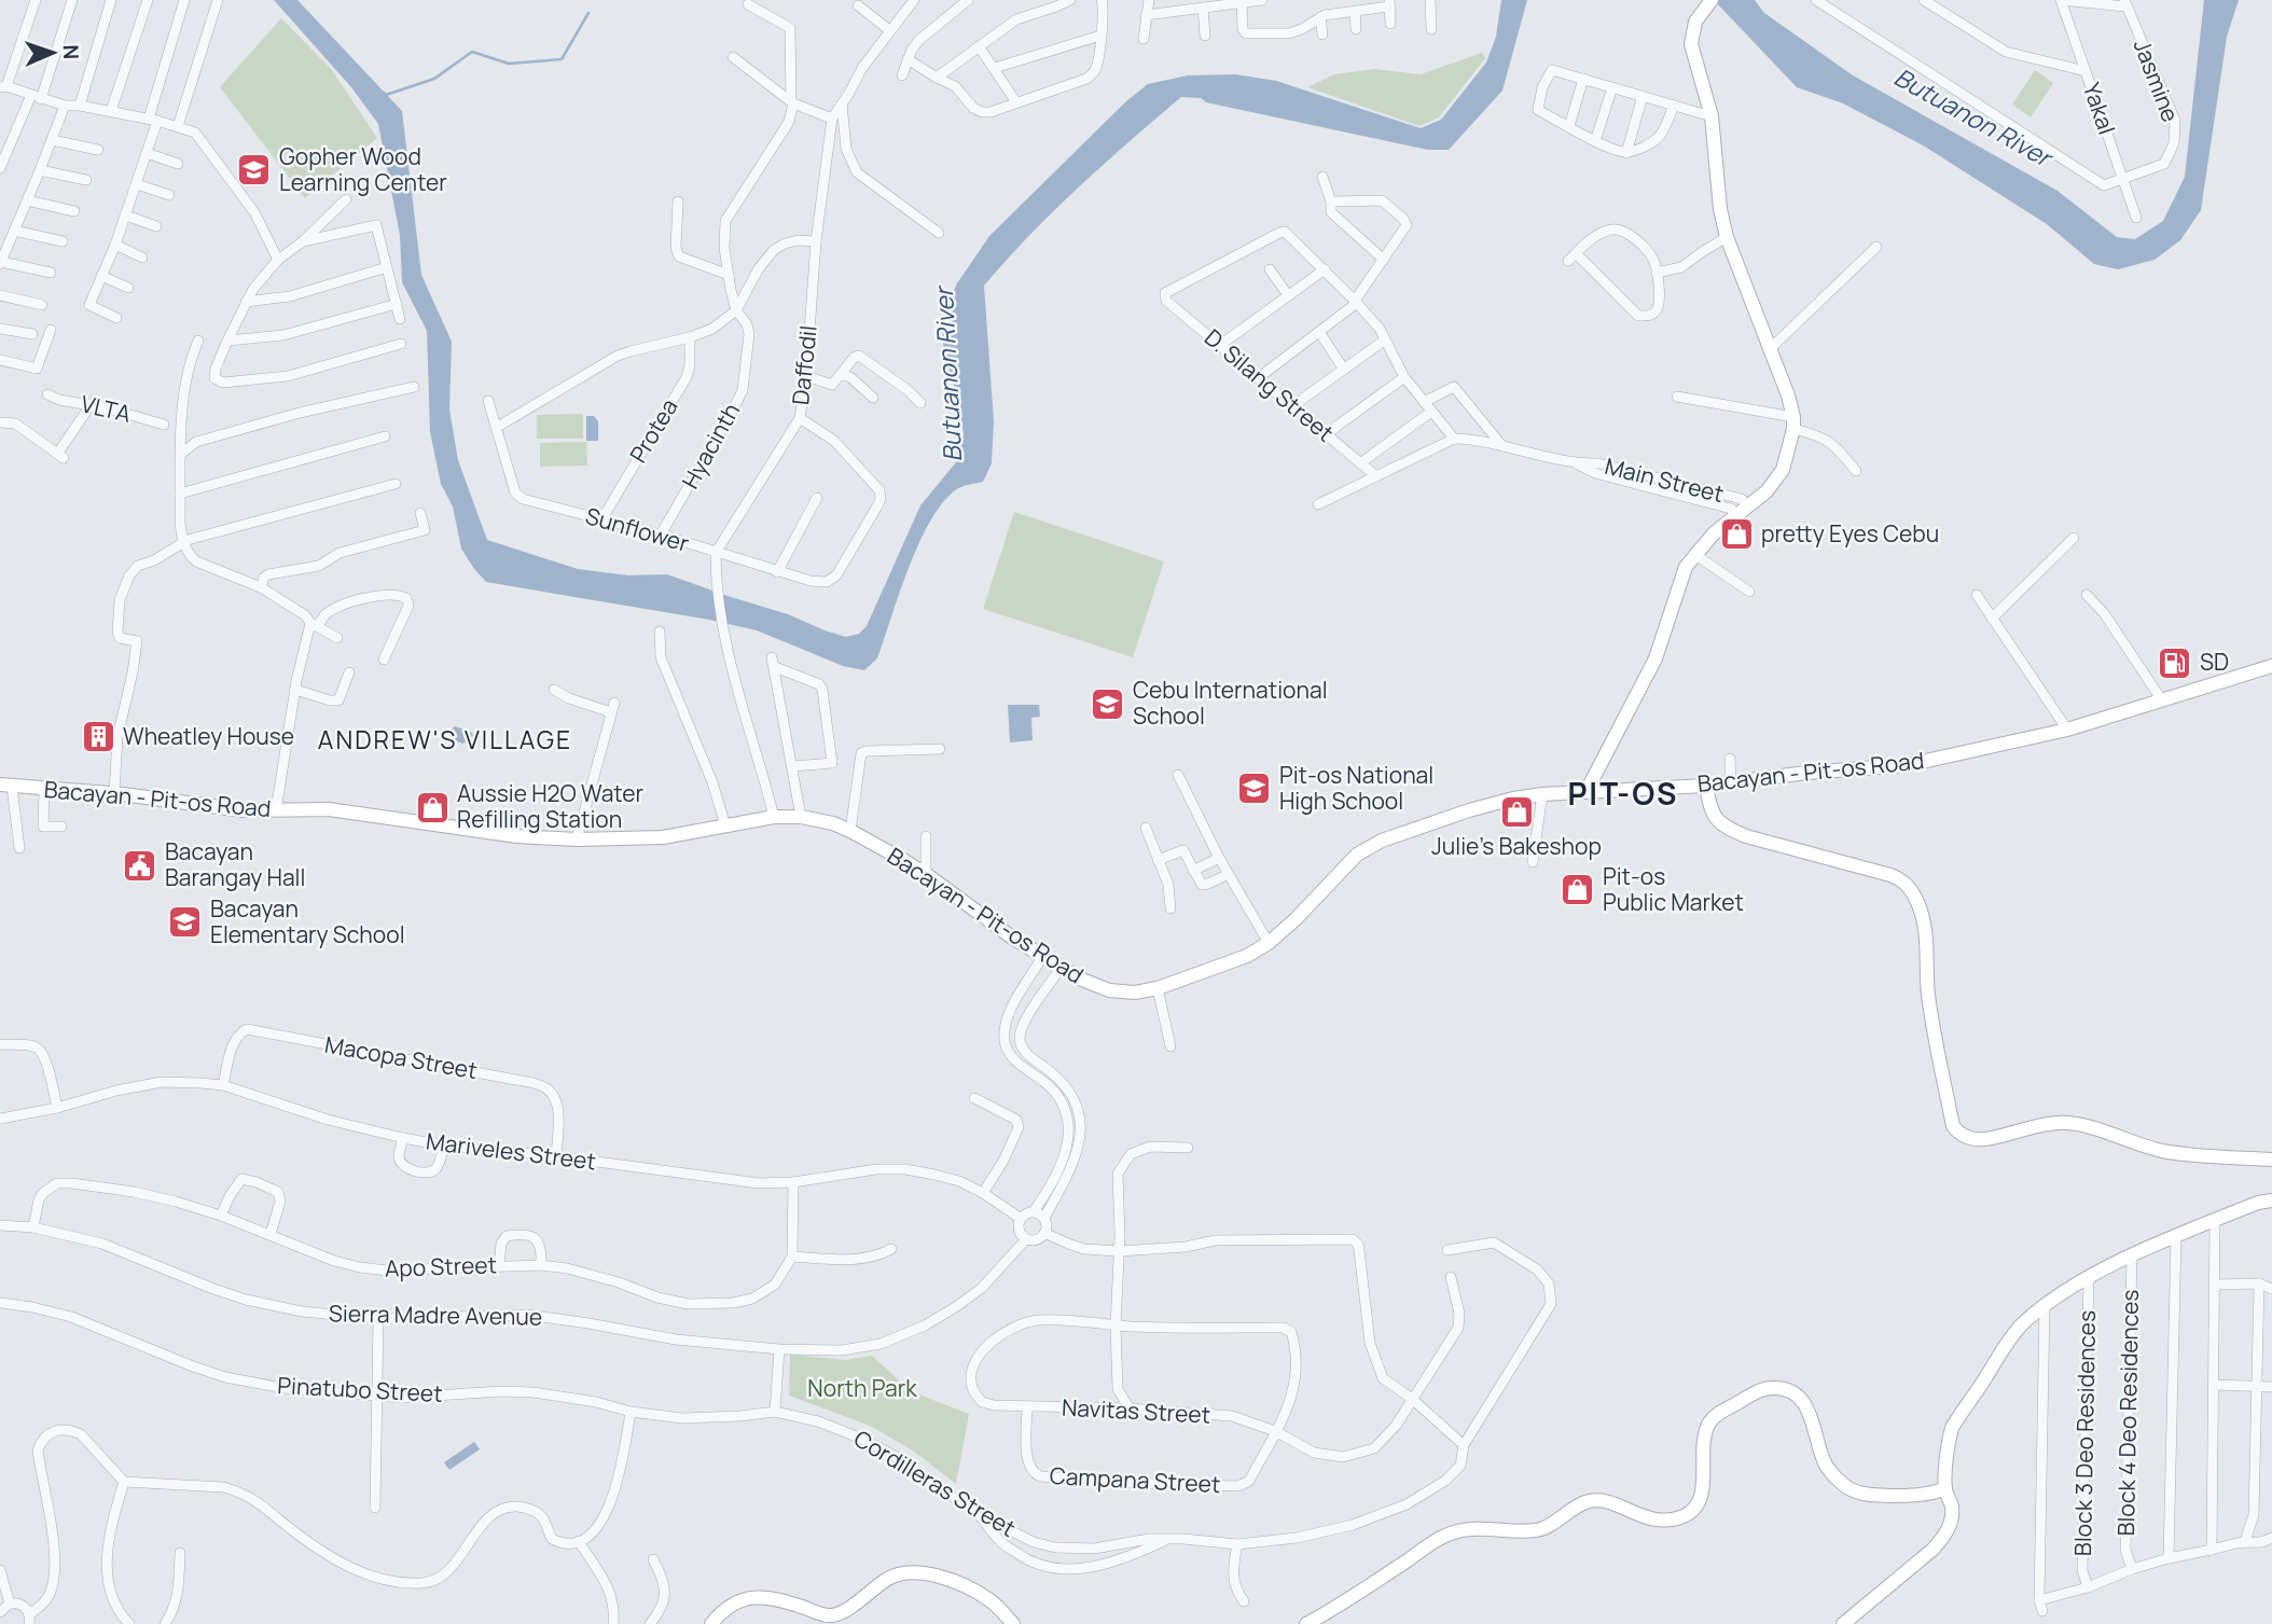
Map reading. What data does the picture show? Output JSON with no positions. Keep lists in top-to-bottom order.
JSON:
{
  "streets": {
    "street": [
      "Jasmine",
      "Yakal",
      "Daffodil",
      "D. Silang Street",
      "VLTA",
      "Protea",
      "Hyacinth",
      "Main Street",
      "Sunflower",
      "Bacayan - Pit-os Road",
      "Macopa Street",
      "Mariveles Street",
      "Apo Street",
      "Sierra Madre Avenue",
      "Pinatubo Street",
      "Navitas Street",
      "Block 4 Deo Residences",
      "Block 3 Deo Residences",
      "Campana Street",
      "Cordilleras Street"
    ]
  },
  "crossings": [
    ["Jasmine", "Yakal"],
    ["Daffodil", "Sunflower"],
    ["Protea", "Sunflower"],
    ["Hyacinth", "Sunflower"],
    ["Macopa Street", "Mariveles Street"],
    ["Mariveles Street", "Sierra Madre Avenue"],
    ["Apo Street", "Sierra Madre Avenue"],
    ["Pinatubo Street", "Cordilleras Street"],
    ["Navitas Street", "Campana Street"]
  ],
  "districts": ["ANDREW'S VILLAGE", "PIT-OS"],
  "water": ["Butuanon River"],
  "parks": ["North Park"],
  "places": {
    "school or university": [
      "Gopher Wood Learning Center",
      "Cebu International School",
      "Pit-os National High School",
      "Bacayan Elementary School"
    ],
    "shop": [
      "pretty Eyes Cebu",
      "Aussie H2O Water Refilling Station",
      "Julie's Bakeshop",
      "Pit-os Public Market"
    ],
    "fuel station": ["SD"],
    "building": ["Wheatley House"],
    "public building": ["Bacayan Barangay Hall"]
  },
  "north": "right"
}
